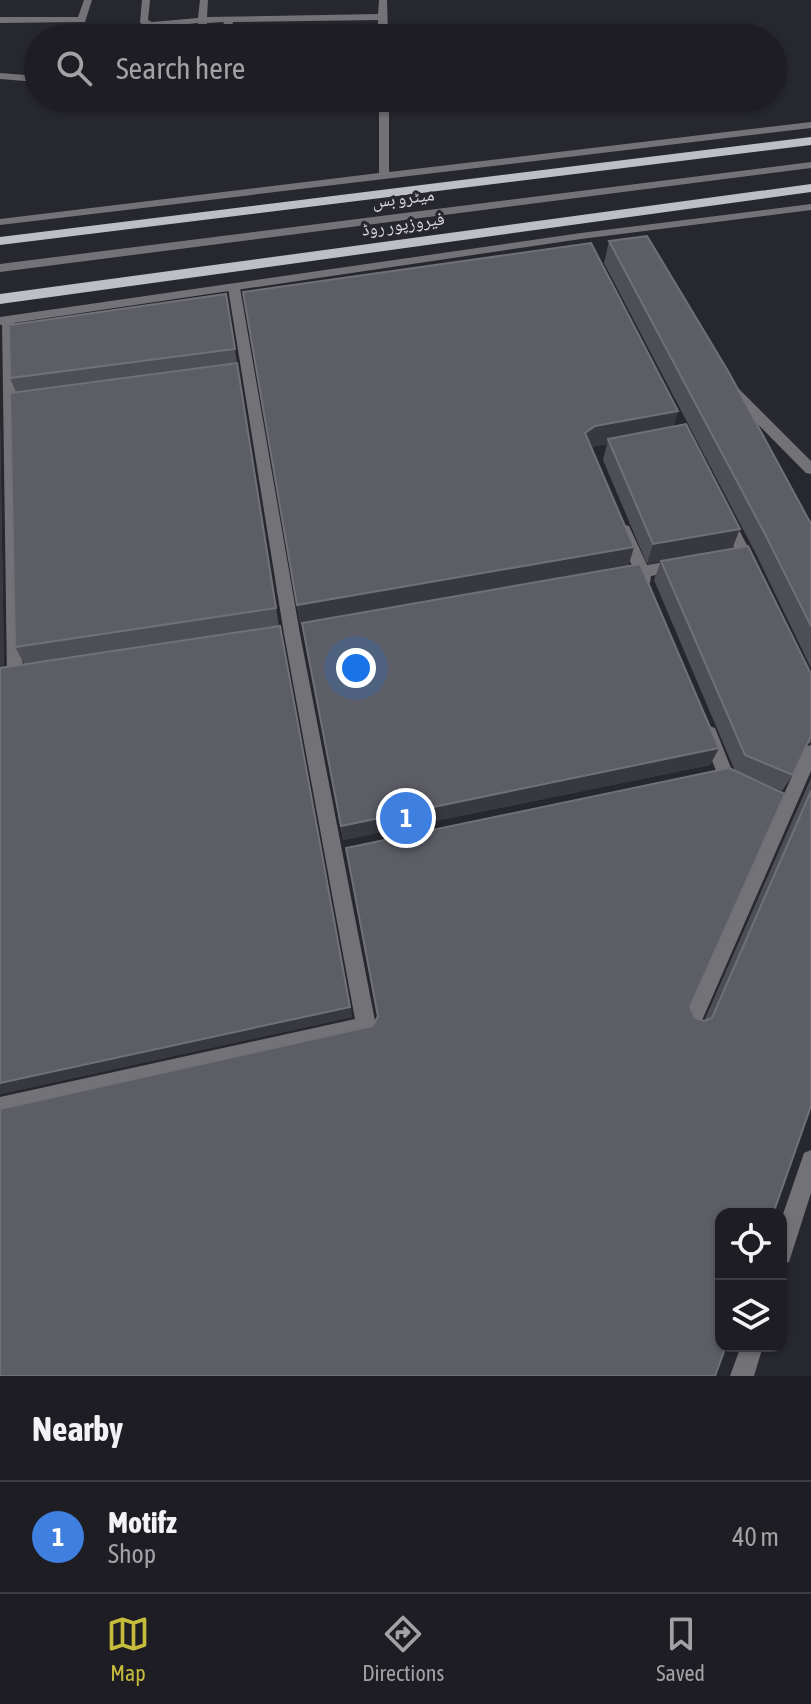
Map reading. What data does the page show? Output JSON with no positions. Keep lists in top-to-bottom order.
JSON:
{
  "streets": {
    "main road": ["فیروزپور روڈ"],
    "street": ["میٹرو بس"]
  },
  "page": {
    "search": "Search here",
    "pins": "1",
    "heading": "Nearby",
    "list": [
      {
        "mark": "1",
        "name": "Motifz",
        "note": "Shop",
        "value": "40 m"
      }
    ],
    "nav": ["Map", "Directions", "Saved"]
  }
}
